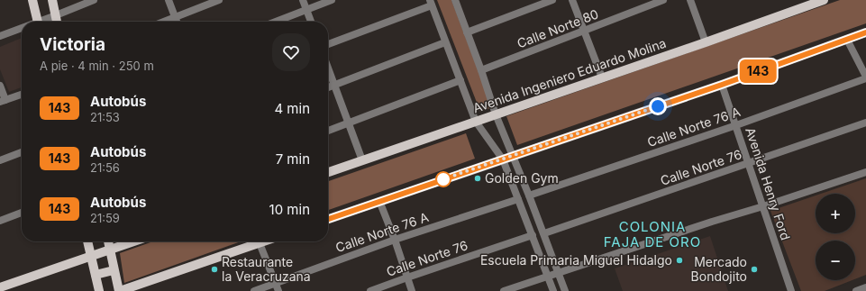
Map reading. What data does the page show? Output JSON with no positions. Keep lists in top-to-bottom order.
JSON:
{
  "streets": {
    "main road": ["Avenida Ingeniero Eduardo Molina"],
    "street": [
      "Calle Norte 80",
      "Calle Norte 76 A",
      "Calle Norte 76",
      "Avenida Henry Ford"
    ]
  },
  "crossings": [
    ["Calle Norte 76 A", "Avenida Henry Ford"],
    ["Calle Norte 76", "Avenida Henry Ford"]
  ],
  "districts": ["COLONIA FAJA DE ORO"],
  "places": [
    "Golden Gym",
    "Escuela Primaria Miguel Hidalgo",
    "Restaurante la Veracruzana",
    "Mercado Bondojito"
  ],
  "lines": ["bus line 143"],
  "page": {
    "on_map": "143",
    "heading": ["Victoria", "A pie · 4 min · 250 m"],
    "list": [
      {
        "mark": "143",
        "name": "Autobús",
        "note": "21:53",
        "value": "4 min"
      },
      {
        "mark": "143",
        "name": "Autobús",
        "note": "21:56",
        "value": "7 min"
      },
      {
        "mark": "143",
        "name": "Autobús",
        "note": "21:59",
        "value": "10 min"
      }
    ],
    "map_buttons": ["+", "−"]
  }
}
